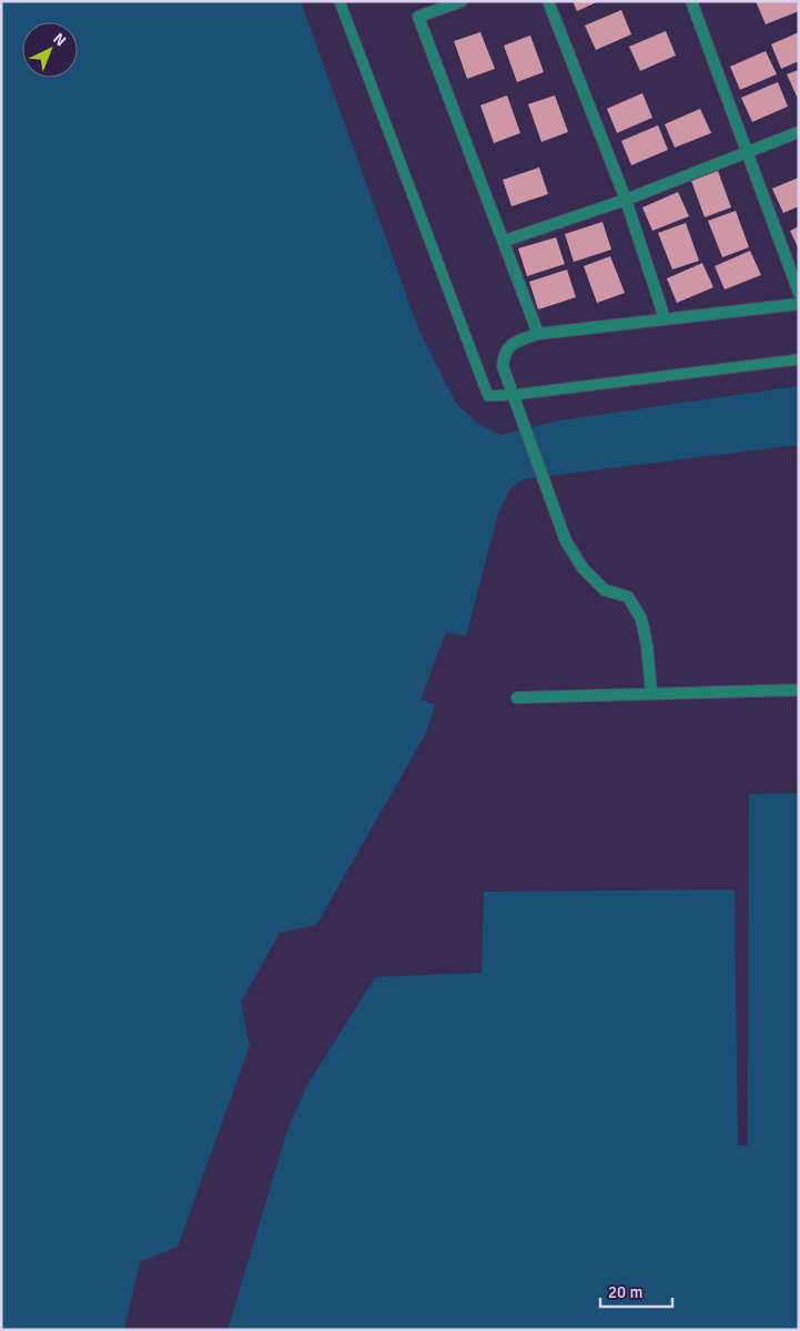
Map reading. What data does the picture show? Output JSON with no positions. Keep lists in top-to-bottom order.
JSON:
{
  "scale_bar": "20 m",
  "north": "top right"
}
